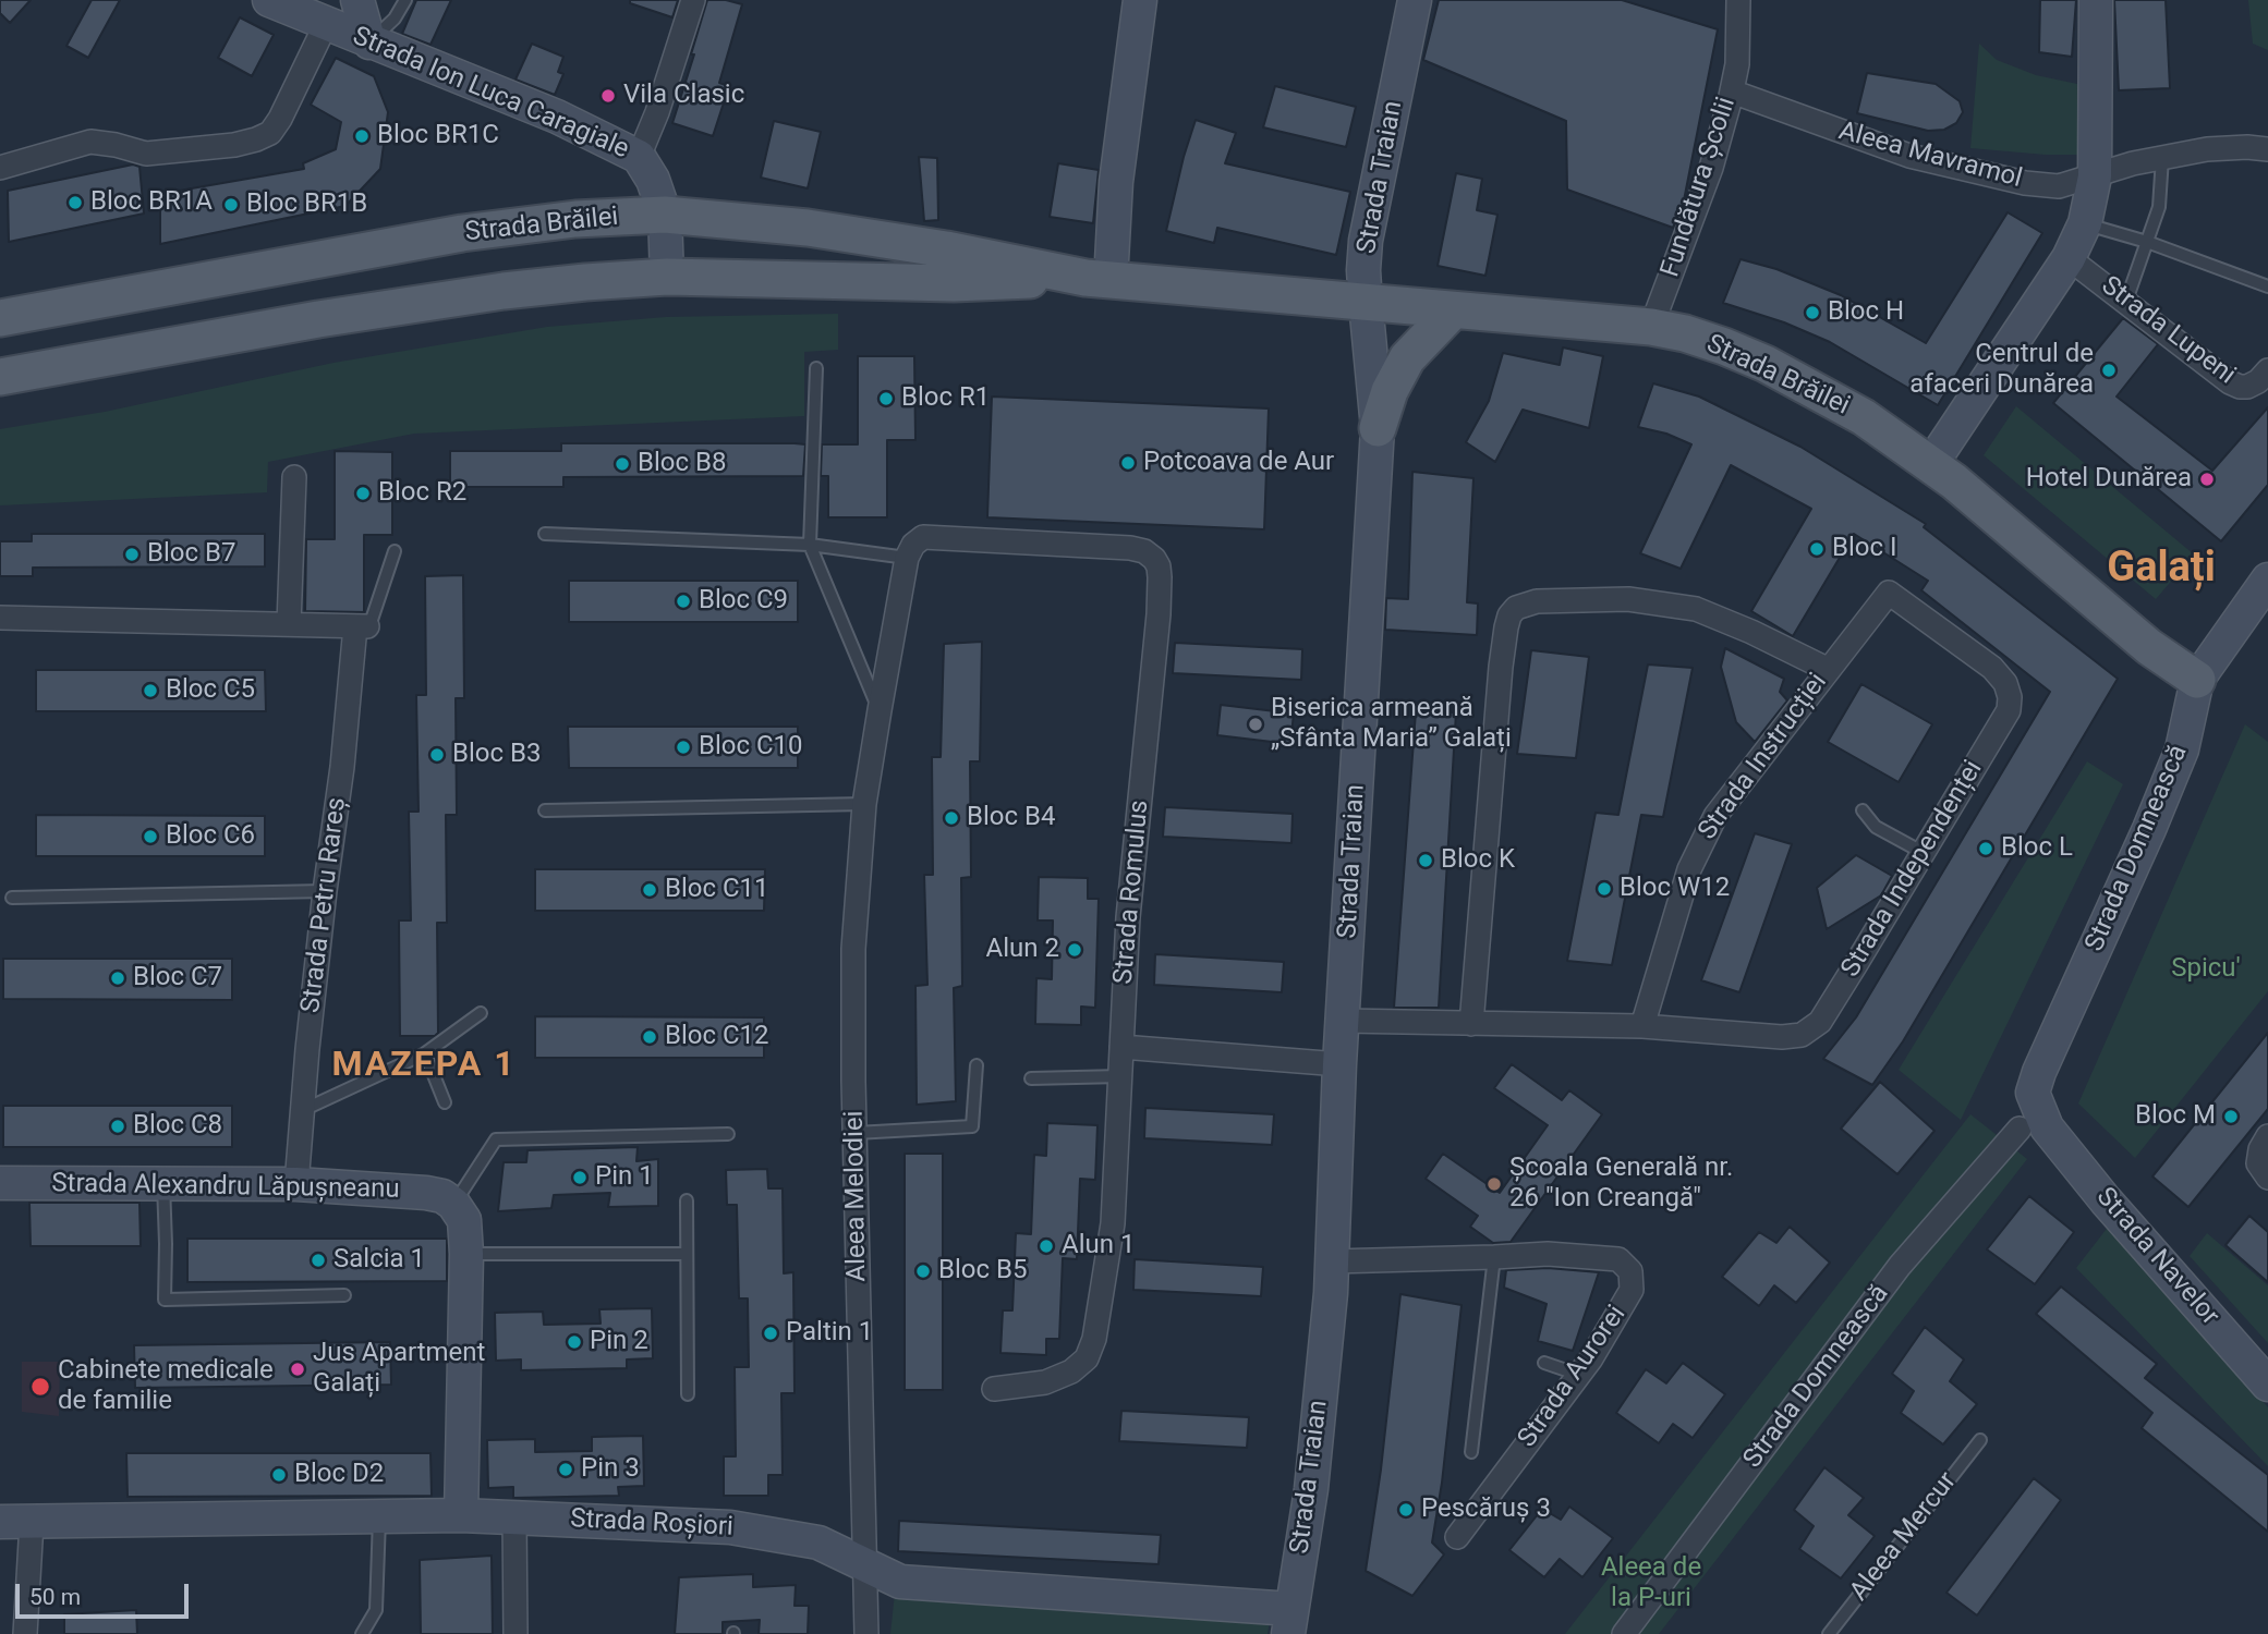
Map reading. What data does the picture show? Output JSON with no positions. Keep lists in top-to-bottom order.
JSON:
{
  "streets": {
    "main road": [
      "Strada Ion Luca Caragiale",
      "Strada Traian",
      "Strada Brăilei",
      "Strada Domnească",
      "Strada Alexandru Lăpușneanu",
      "Strada Navelor",
      "Strada Roșiori"
    ],
    "street": [
      "Aleea Mavramol",
      "Fundătura Școlii",
      "Strada Lupeni",
      "Strada Instrucției",
      "Strada Independenței",
      "Strada Romulus",
      "Strada Petru Rareș",
      "Aleea Melodiei",
      "Strada Aurorei"
    ],
    "lane": ["Aleea Mercur"]
  },
  "crossings": [
    ["Strada Ion Luca Caragiale", "Strada Brăilei"],
    ["Aleea Mavramol", "Fundătura Școlii"],
    ["Strada Traian", "Strada Brăilei"],
    ["Strada Traian", "Strada Independenței"],
    ["Strada Traian", "Strada Aurorei"],
    ["Strada Traian", "Strada Roșiori"],
    ["Fundătura Școlii", "Strada Brăilei"],
    ["Strada Brăilei", "Strada Domnească"],
    ["Strada Instrucției", "Strada Independenței"],
    ["Strada Domnească", "Strada Navelor"],
    ["Strada Romulus", "Aleea Melodiei"],
    ["Strada Petru Rareș", "Strada Alexandru Lăpușneanu"],
    ["Aleea Melodiei", "Strada Roșiori"]
  ],
  "districts": ["Galați", "MAZEPA 1"],
  "parks": ["Spicu'", "Aleea de la P-uri"],
  "places": [
    "Vila Clasic",
    "Bloc BR1C",
    "Bloc BR1A",
    "Bloc BR1B",
    "Bloc H",
    "Centrul de afaceri Dunărea",
    "Bloc R1",
    "Potcoava de Aur",
    "Bloc B8",
    "Hotel Dunărea",
    "Bloc R2",
    "Bloc I",
    "Bloc B7",
    "Bloc C9",
    "Bloc C5",
    "Biserica armeană „Sfânta Maria” Galați",
    "Bloc C10",
    "Bloc B3",
    "Bloc B4",
    "Bloc C6",
    "Bloc L",
    "Bloc K",
    "Bloc W12",
    "Bloc C11",
    "Alun 2",
    "Bloc C7",
    "Bloc C12",
    "Bloc M",
    "Bloc C8",
    "Pin 1",
    "Școala Generală nr. 26 \"Ion Creangă\"",
    "Alun 1",
    "Salcia 1",
    "Bloc B5",
    "Paltin 1",
    "Pin 2",
    "Jus Apartment Galați",
    "Cabinete medicale de familie",
    "Pin 3",
    "Bloc D2",
    "Pescăruș 3"
  ],
  "scale_bar": "50 m"
}
